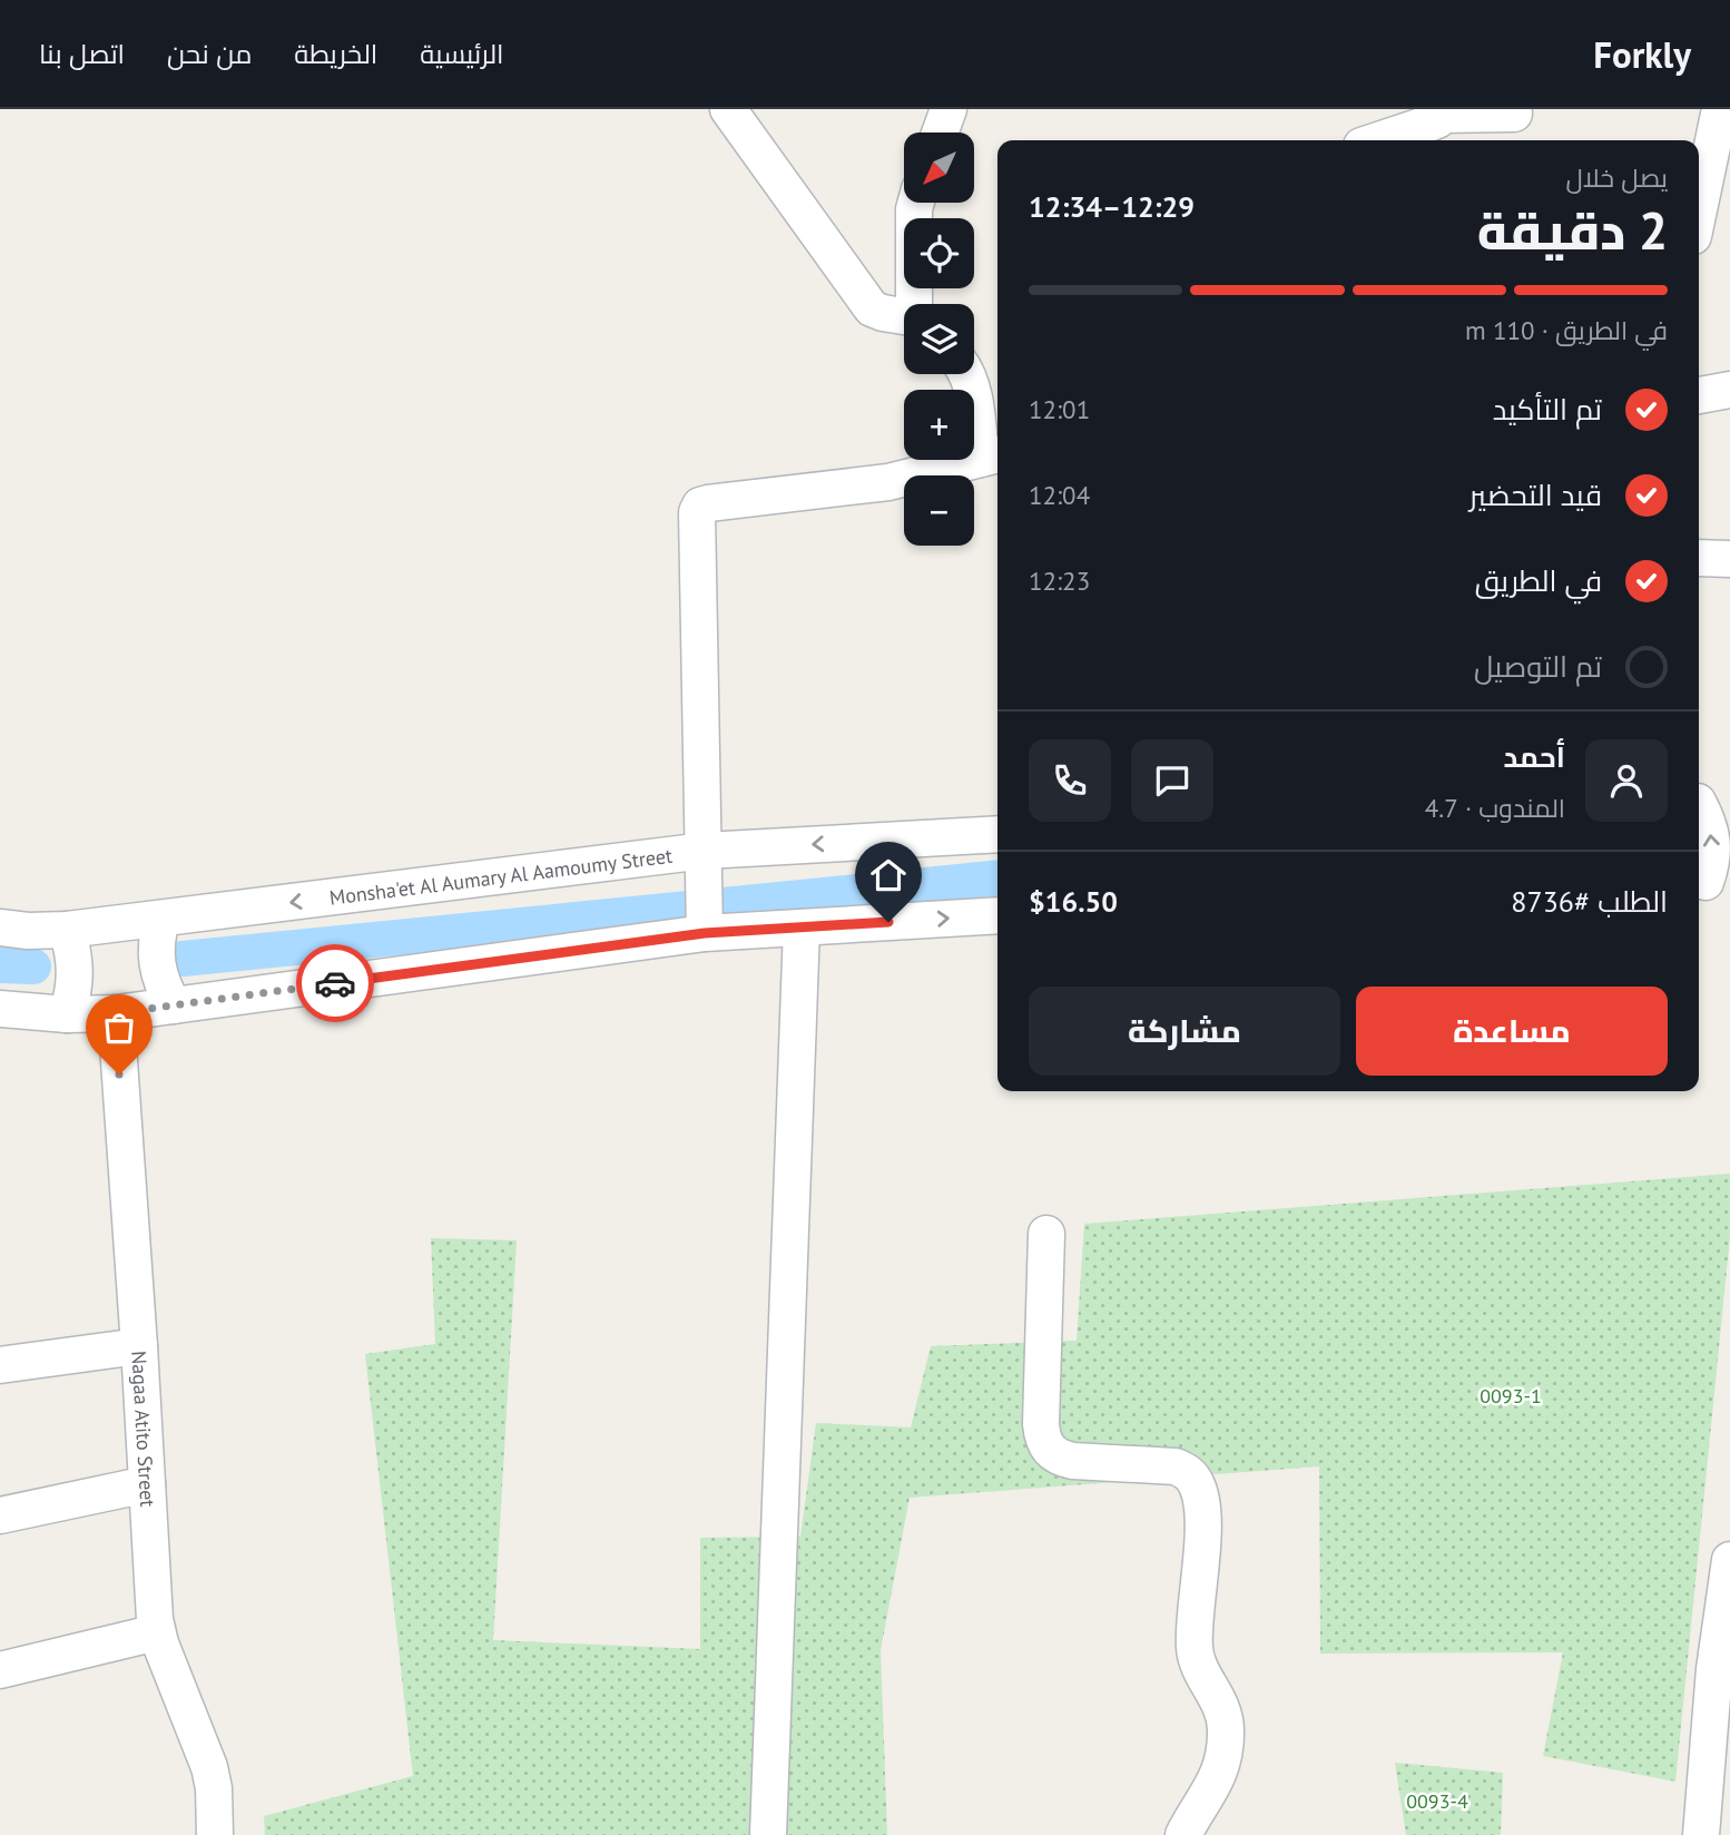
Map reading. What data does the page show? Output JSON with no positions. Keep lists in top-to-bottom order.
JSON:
{
  "streets": {
    "street": ["Monsha'et Al Aumary Al Aamoumy Street", "Nagaa Atito Street"]
  },
  "parks": ["0093-1", "0093-4"],
  "north": "bottom left",
  "page": {
    "header": "Forkly",
    "nav": [
      "الرئيسية",
      "الخريطة",
      "من نحن",
      "اتصل بنا"
    ],
    "map_buttons": ["+", "−"],
    "heading": ["2 دقيقة", "يصل خلال", "12:29–12:34"],
    "panel": [
      "أحمد",
      "المندوب · 4.7",
      "الطلب #8736",
      "$16.50"
    ],
    "bar": "في الطريق · 110 m",
    "list": [
      ["تم التأكيد", "12:01"],
      ["قيد التحضير", "12:04"],
      ["في الطريق", "12:23"],
      "تم التوصيل"
    ],
    "buttons": ["مساعدة", "مشاركة"]
  }
}
